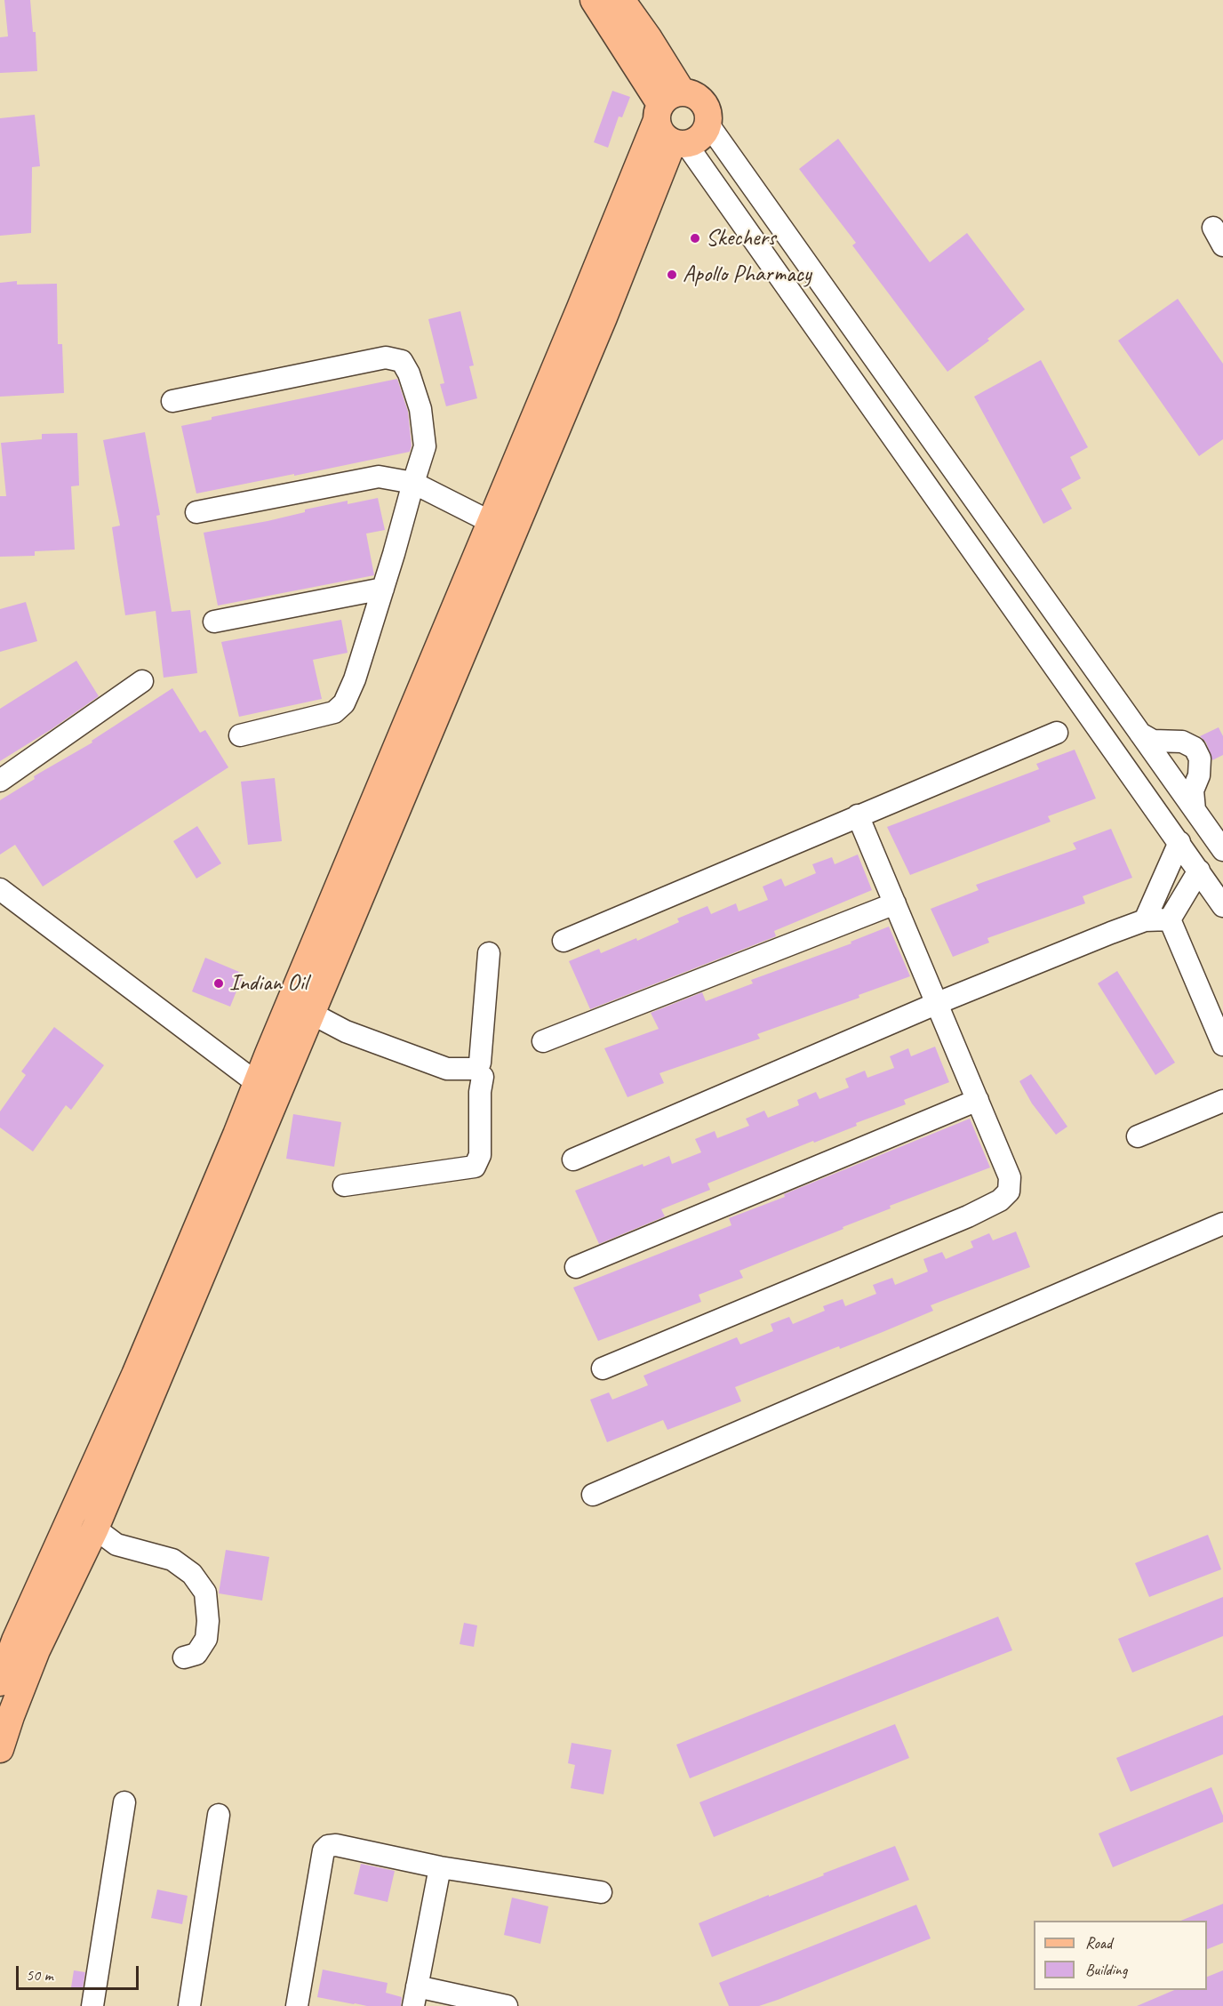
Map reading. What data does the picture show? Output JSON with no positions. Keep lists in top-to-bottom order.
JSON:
{
  "places": ["Skechers", "Apollo Pharmacy", "Indian Oil"],
  "legend": ["Road", "Building"],
  "scale_bar": "50 m"
}
